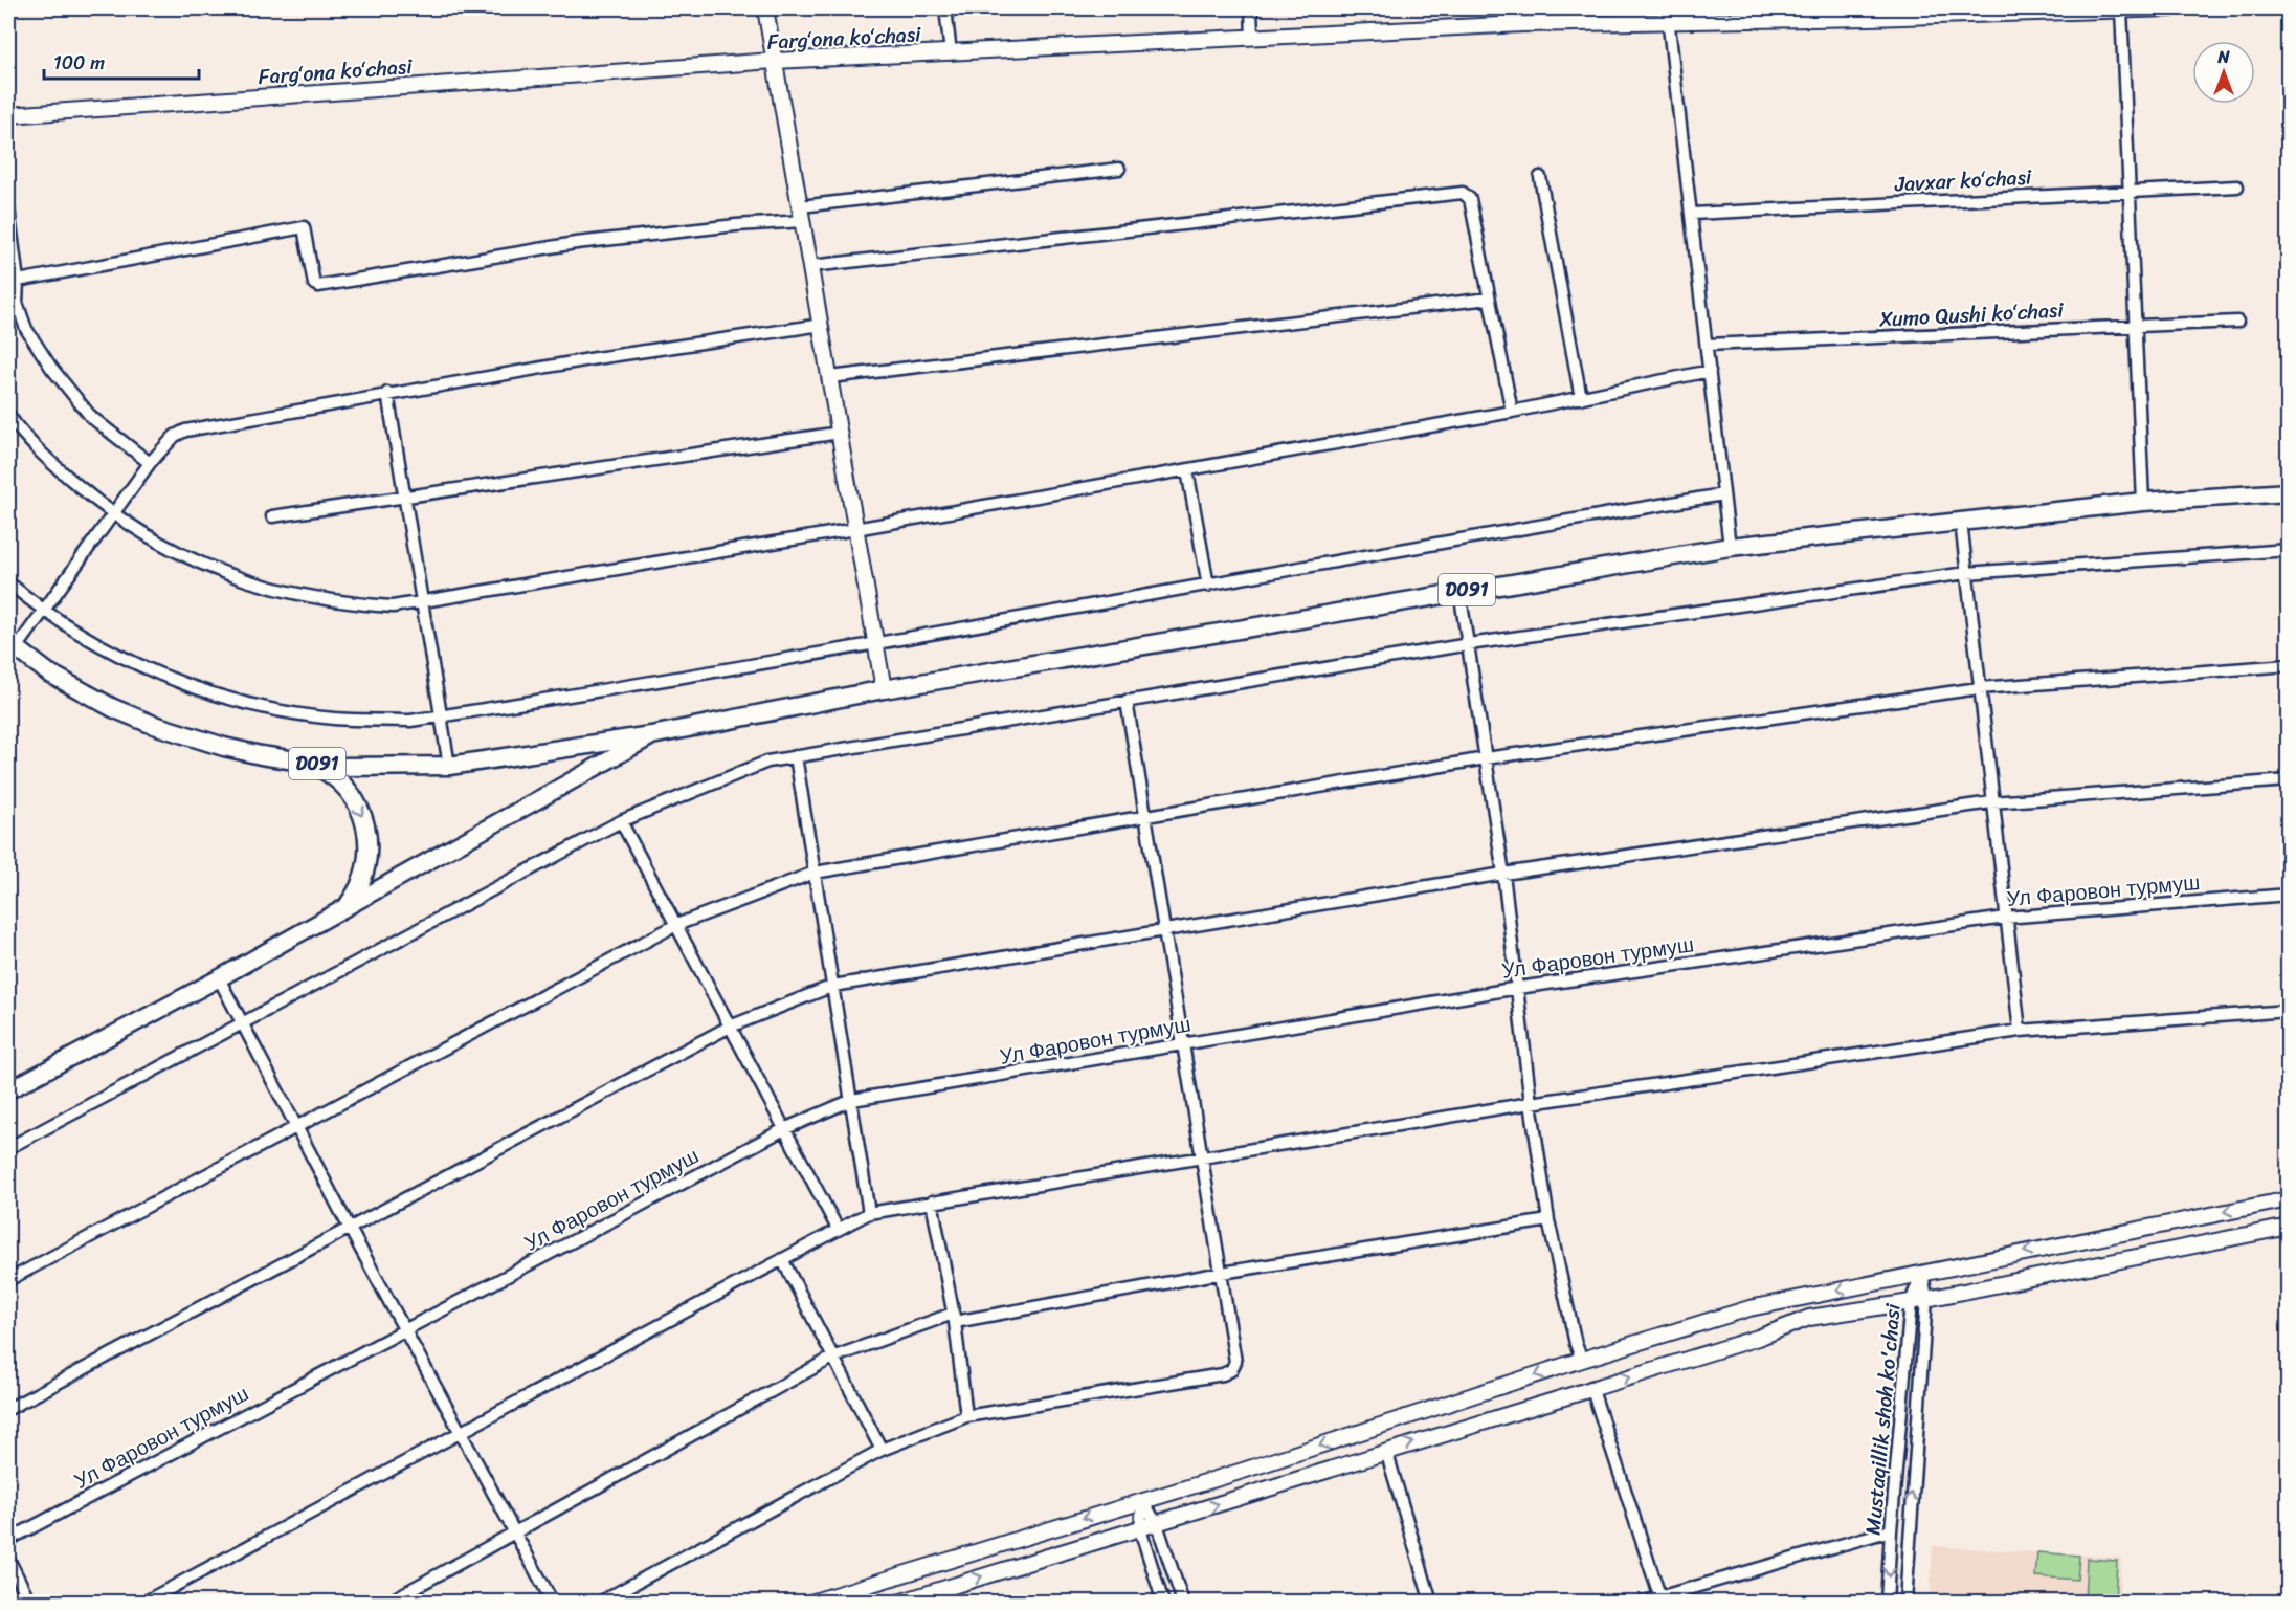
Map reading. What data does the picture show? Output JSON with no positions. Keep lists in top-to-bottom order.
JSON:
{
  "streets": {
    "main road": ["D091"],
    "street": [
      "Fargʻona koʻchasi",
      "Javxar koʻchasi",
      "Xumo Qushi koʻchasi",
      "Ул Фаровон турмуш",
      "Mustaqillik shoh ko'chasi"
    ]
  },
  "scale_bar": "100 m",
  "north": "top"
}
